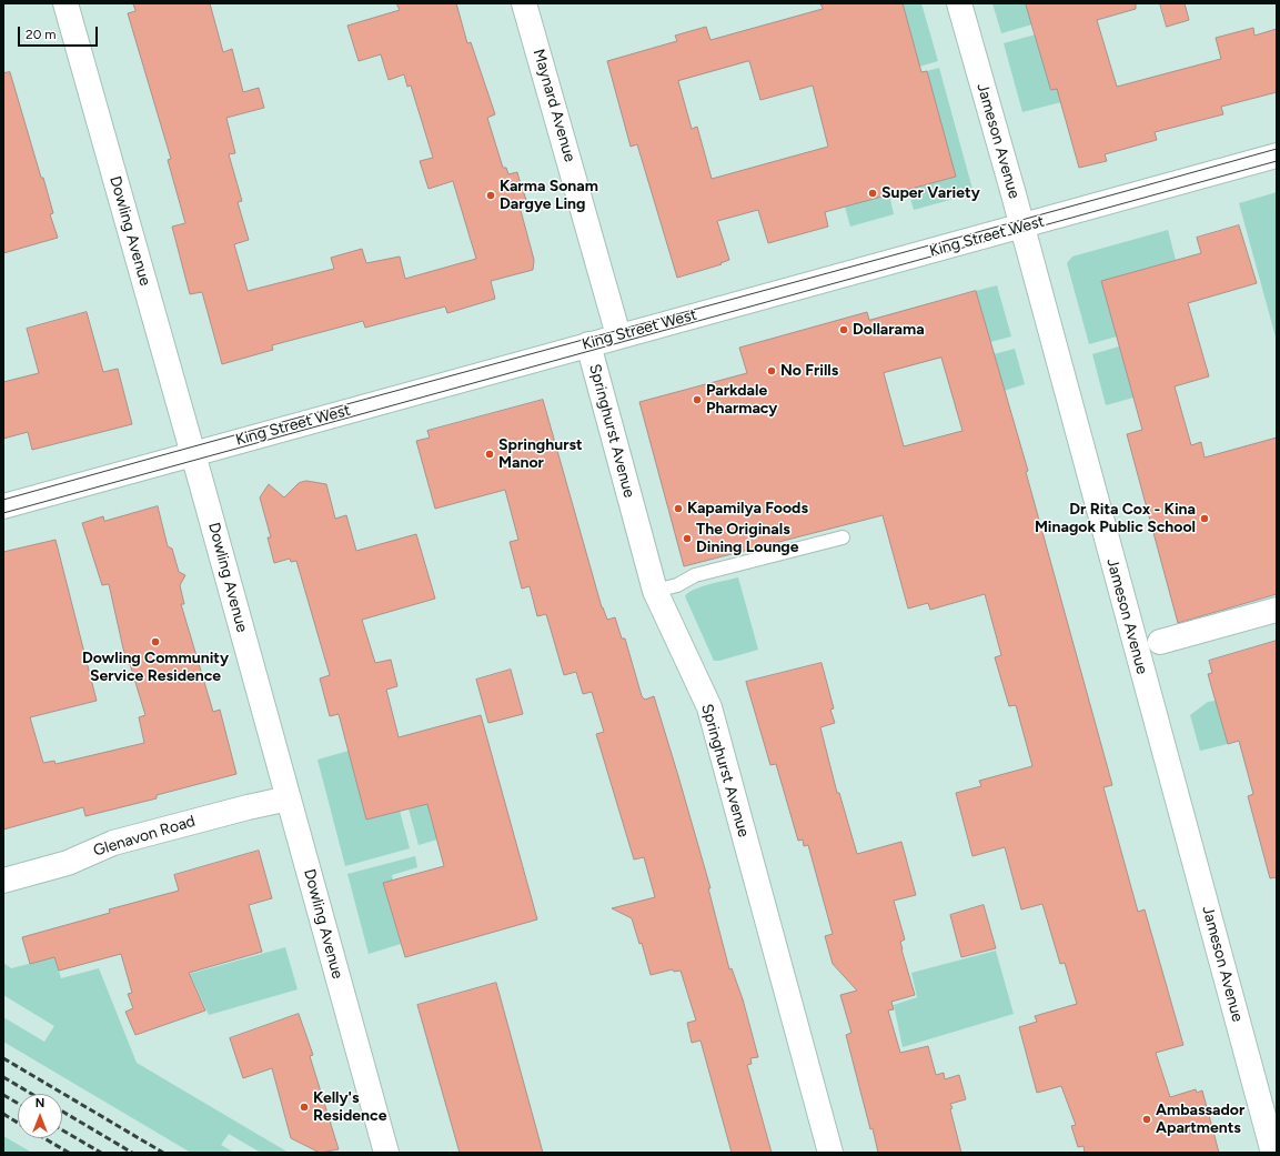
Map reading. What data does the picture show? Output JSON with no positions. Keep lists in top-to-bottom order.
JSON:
{
  "streets": {
    "street": [
      "Maynard Avenue",
      "Jameson Avenue",
      "Dowling Avenue",
      "King Street West",
      "Springhurst Avenue",
      "Glenavon Road"
    ]
  },
  "crossings": [
    ["Maynard Avenue", "King Street West"],
    ["Jameson Avenue", "King Street West"],
    ["Dowling Avenue", "King Street West"],
    ["Dowling Avenue", "Glenavon Road"],
    ["King Street West", "Springhurst Avenue"]
  ],
  "places": [
    "Super Variety",
    "Karma Sonam Dargye Ling",
    "Dollarama",
    "No Frills",
    "Parkdale Pharmacy",
    "Springhurst Manor",
    "Kapamilya Foods",
    "Dr Rita Cox - Kina Minagok Public School",
    "The Originals Dining Lounge",
    "Dowling Community Service Residence",
    "Kelly's Residence",
    "Ambassador Apartments"
  ],
  "scale_bar": "20 m",
  "north": "top"
}
